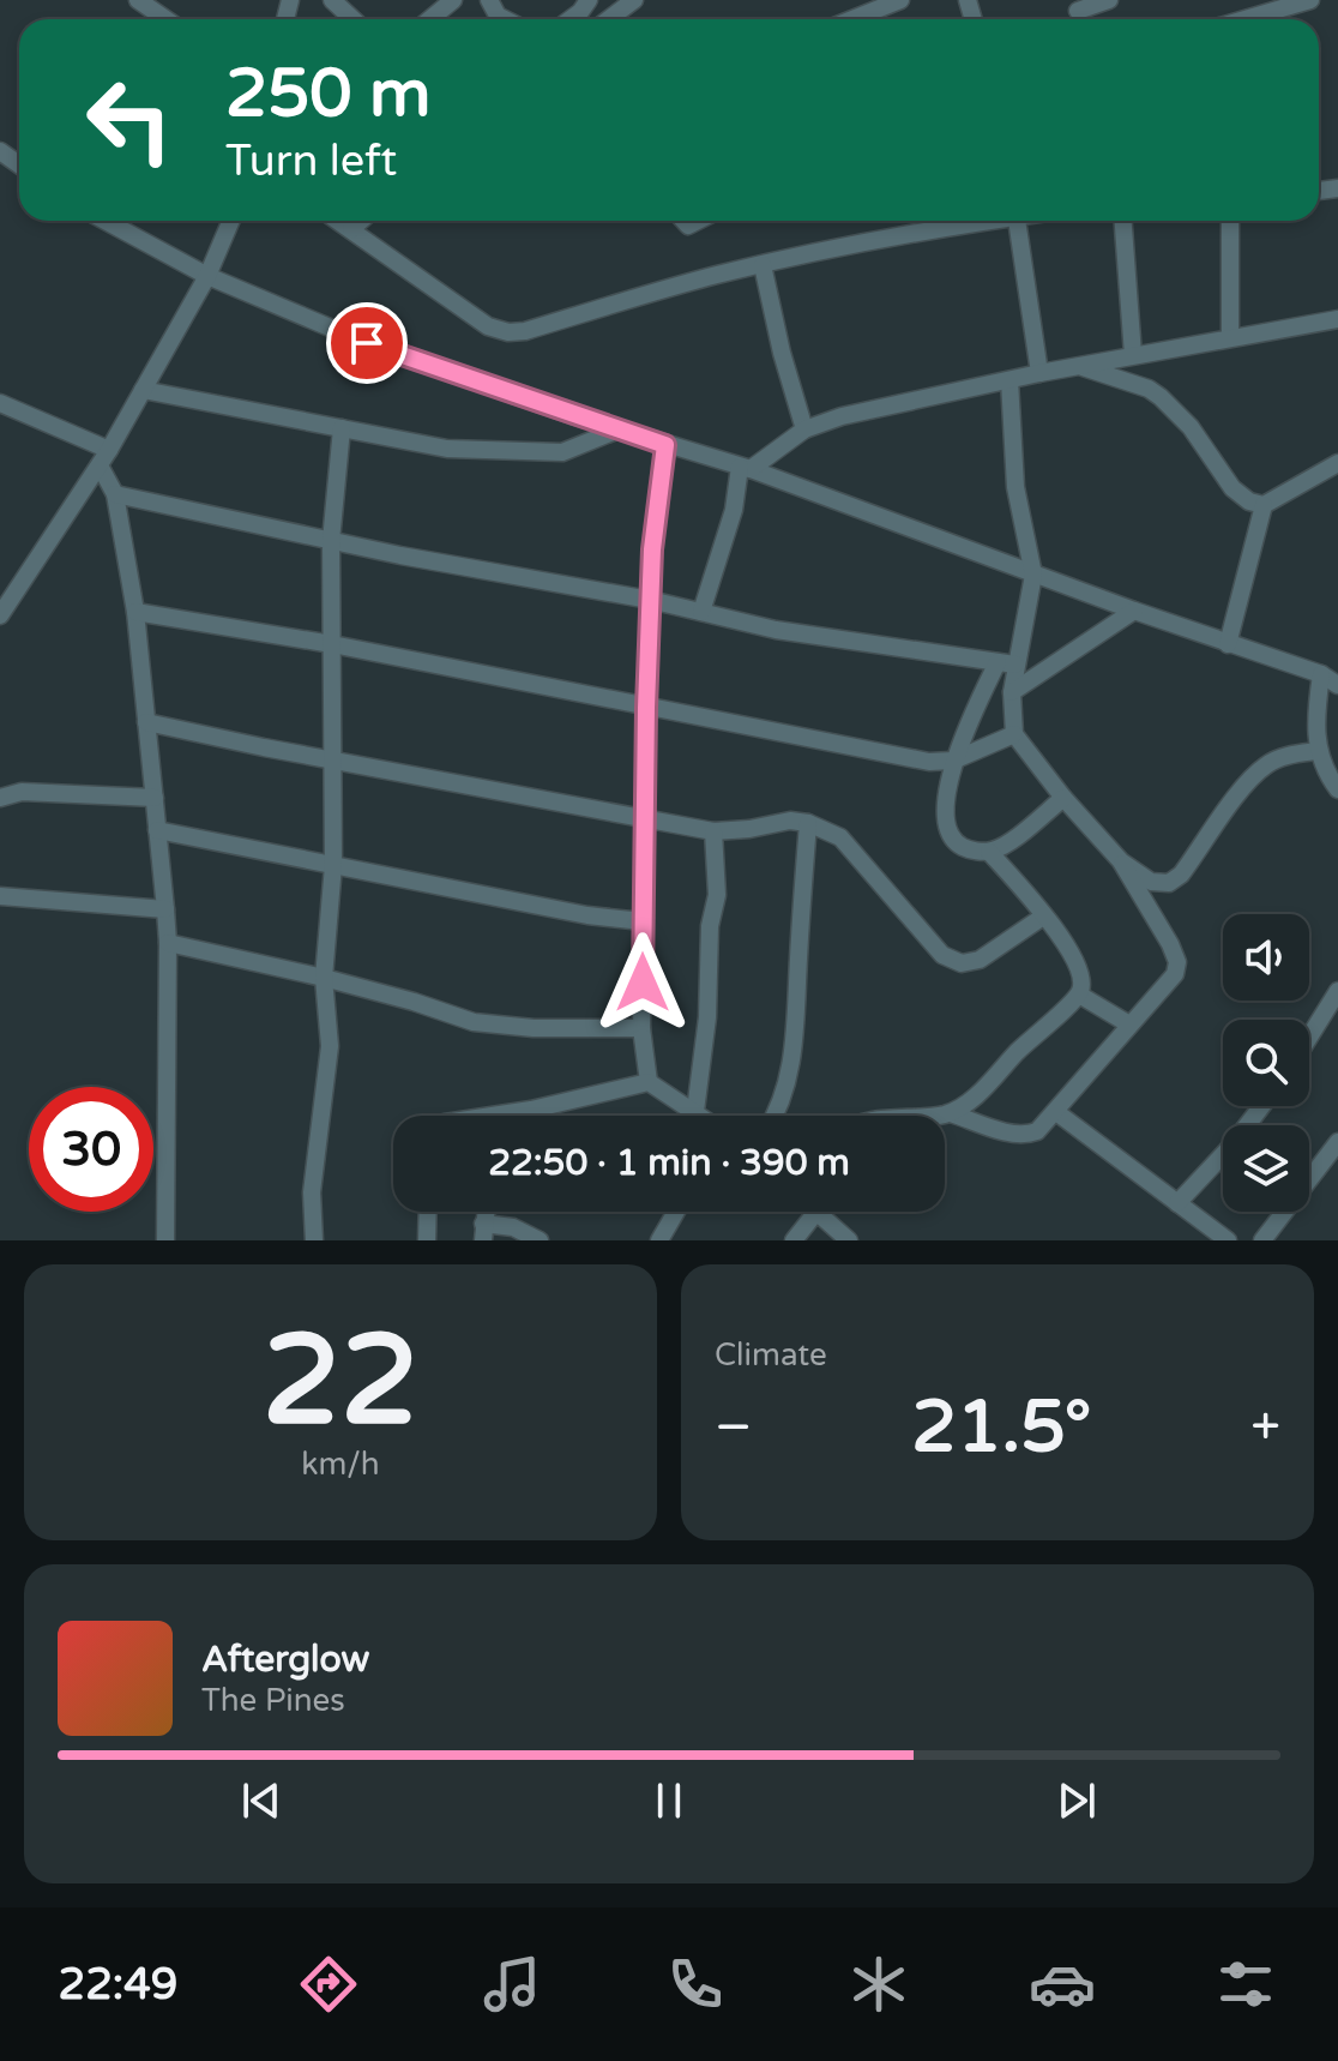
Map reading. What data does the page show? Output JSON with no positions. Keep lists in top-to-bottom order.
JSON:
{
  "page": {
    "turn": ["250 m", "Turn left"],
    "limit": "30",
    "trip": "22:50 · 1 min · 390 m",
    "tile": [
      ["22", "km/h"],
      "Climate"
    ],
    "heat": ["−", "21.5°", "+"],
    "song": ["Afterglow", "The Pines"],
    "tabs": "22:49"
  }
}
